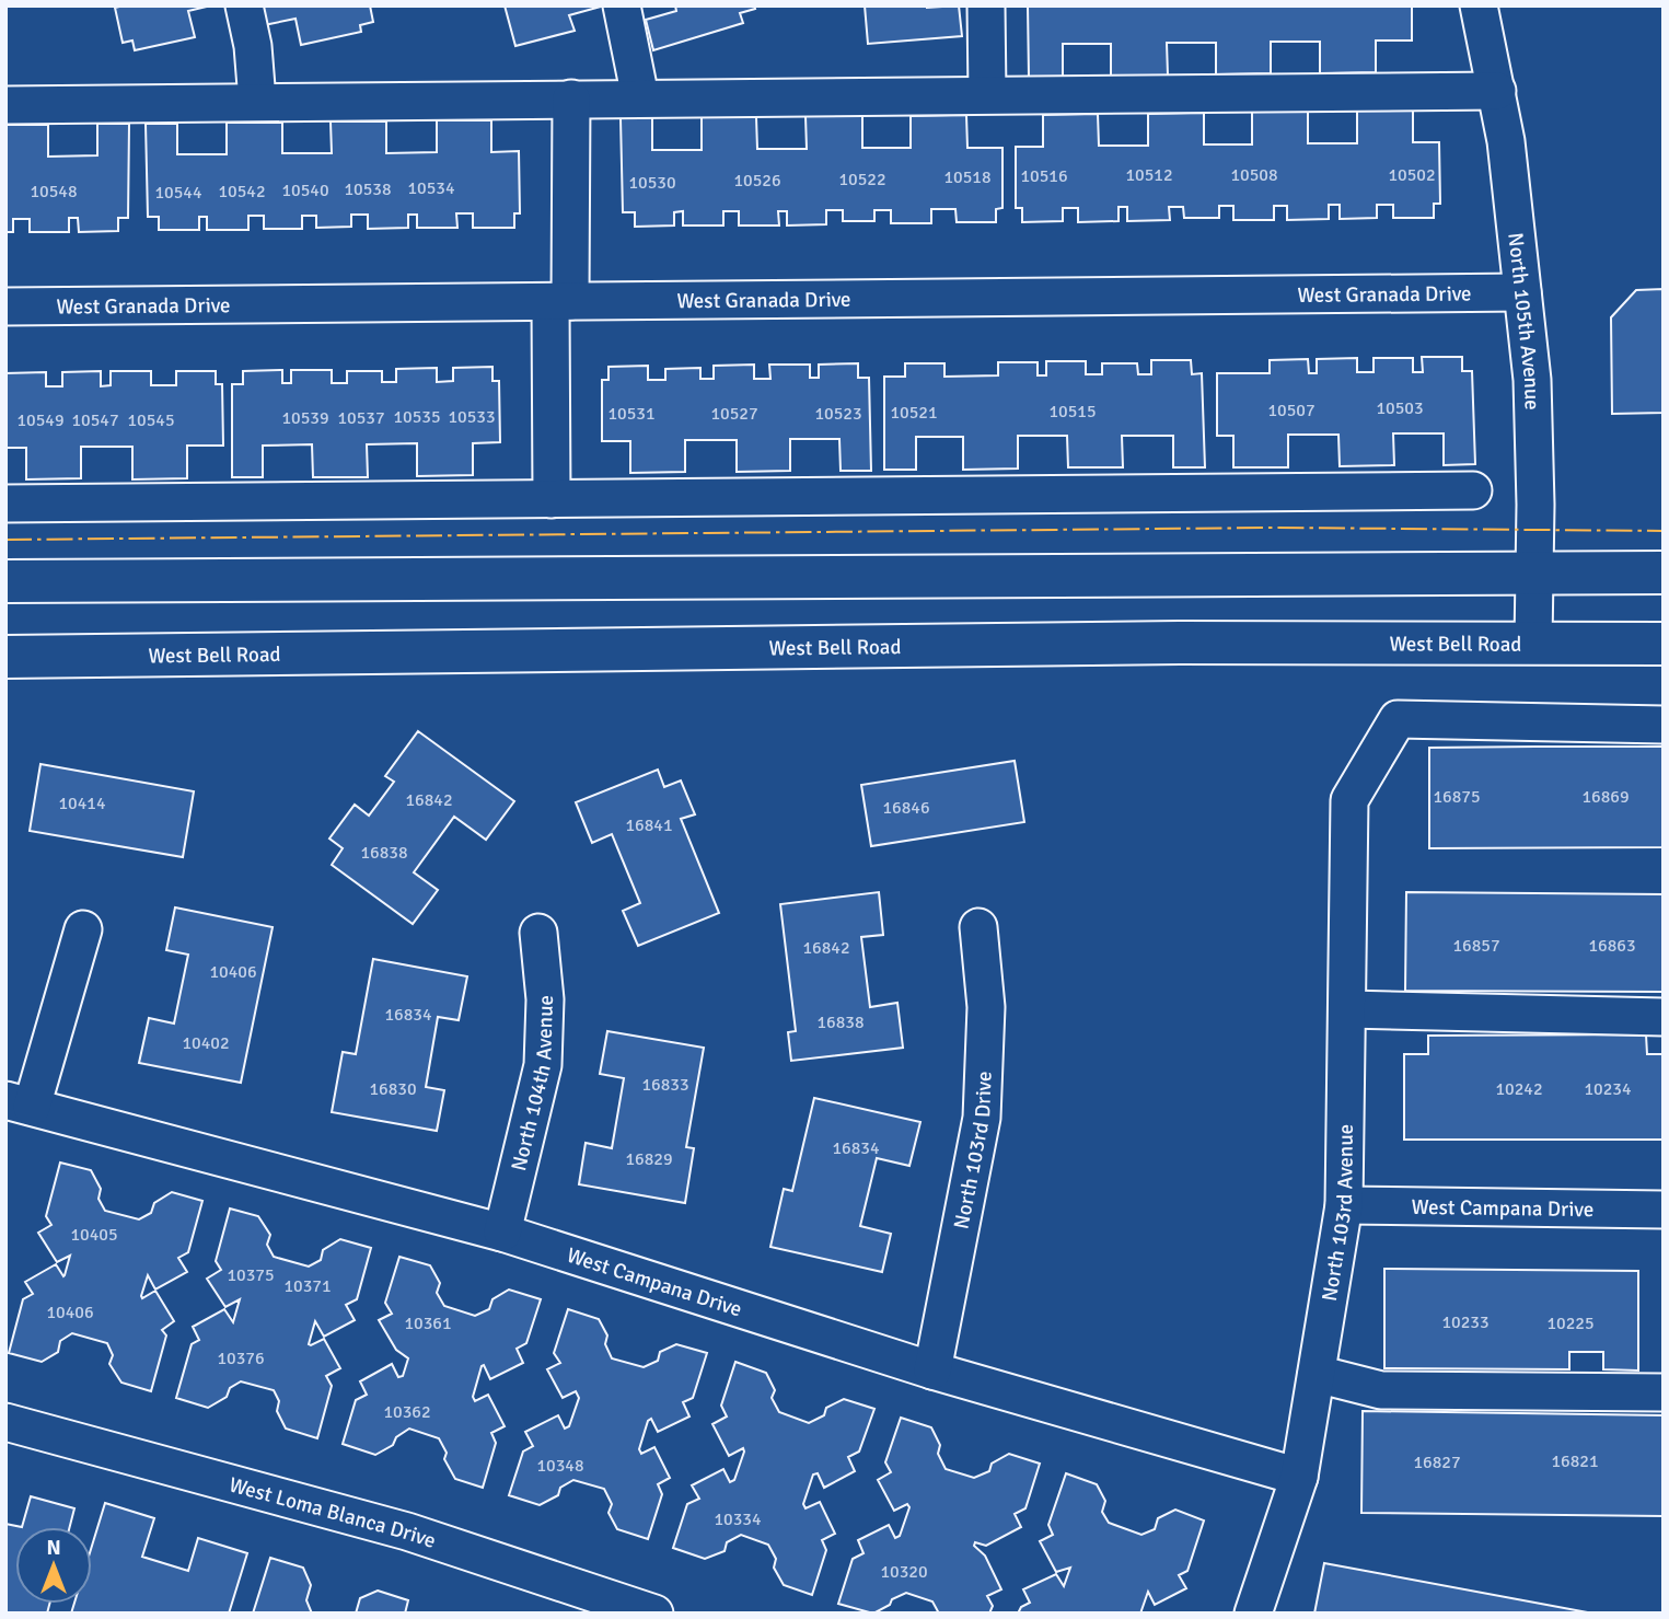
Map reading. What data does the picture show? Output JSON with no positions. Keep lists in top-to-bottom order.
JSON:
{
  "streets": {
    "main road": ["West Bell Road"],
    "street": [
      "West Granada Drive",
      "North 105th Avenue",
      "North 104th Avenue",
      "North 103rd Drive",
      "West Campana Drive",
      "North 103rd Avenue",
      "West Loma Blanca Drive"
    ]
  },
  "crossings": [
    ["West Granada Drive", "North 105th Avenue"],
    ["North 105th Avenue", "West Bell Road"],
    ["North 104th Avenue", "West Campana Drive"],
    ["North 103rd Drive", "West Campana Drive"],
    ["West Campana Drive", "North 103rd Avenue"]
  ],
  "house_numbers": [
    "10512",
    "10508",
    "10502",
    "10516",
    "10518",
    "10522",
    "10526",
    "10530",
    "10534",
    "10538",
    "10540",
    "10548",
    "10542",
    "10544",
    "10503",
    "10507",
    "10515",
    "10521",
    "10531",
    "10527",
    "10523",
    "10535",
    "10533",
    "10539",
    "10537",
    "10549",
    "10547",
    "10545",
    "16875",
    "16869",
    "16842",
    "10414",
    "16846",
    "16841",
    "16838",
    "16857",
    "16863",
    "16842",
    "10406",
    "16834",
    "16838",
    "10402",
    "16833",
    "16830",
    "10242",
    "10234",
    "16834",
    "16829",
    "10405",
    "10375",
    "10371",
    "10406",
    "10233",
    "10361",
    "10225",
    "10376",
    "10362",
    "16821",
    "16827",
    "10348",
    "10334",
    "10320"
  ],
  "north": "top"
}
